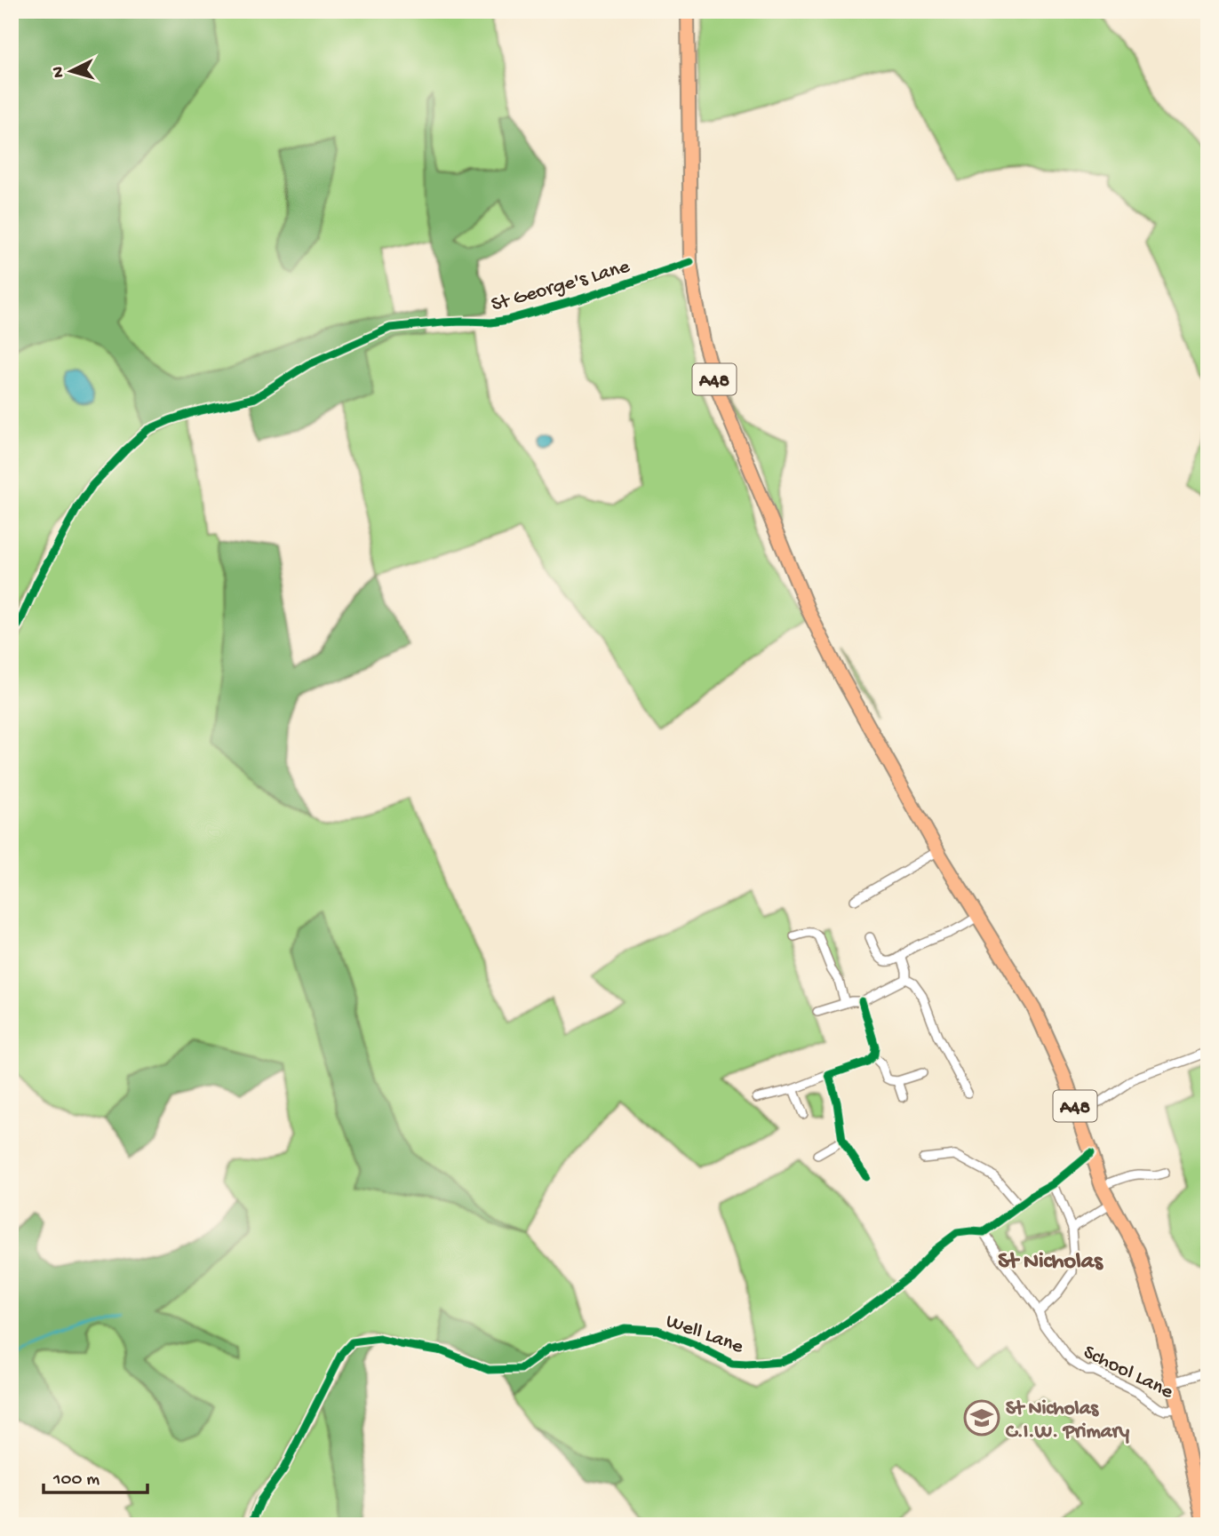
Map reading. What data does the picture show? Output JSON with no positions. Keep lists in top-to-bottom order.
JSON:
{
  "streets": {
    "main road": ["A48"],
    "street": ["St George's Lane", "Well Lane", "School Lane"]
  },
  "crossings": [
    ["St George's Lane", "A48"],
    ["A48", "School Lane"],
    ["Well Lane", "School Lane"]
  ],
  "districts": ["St Nicholas"],
  "places": {
    "school or university": ["St Nicholas C.I.W. Primary"]
  },
  "scale_bar": "100 m",
  "north": "left"
}
